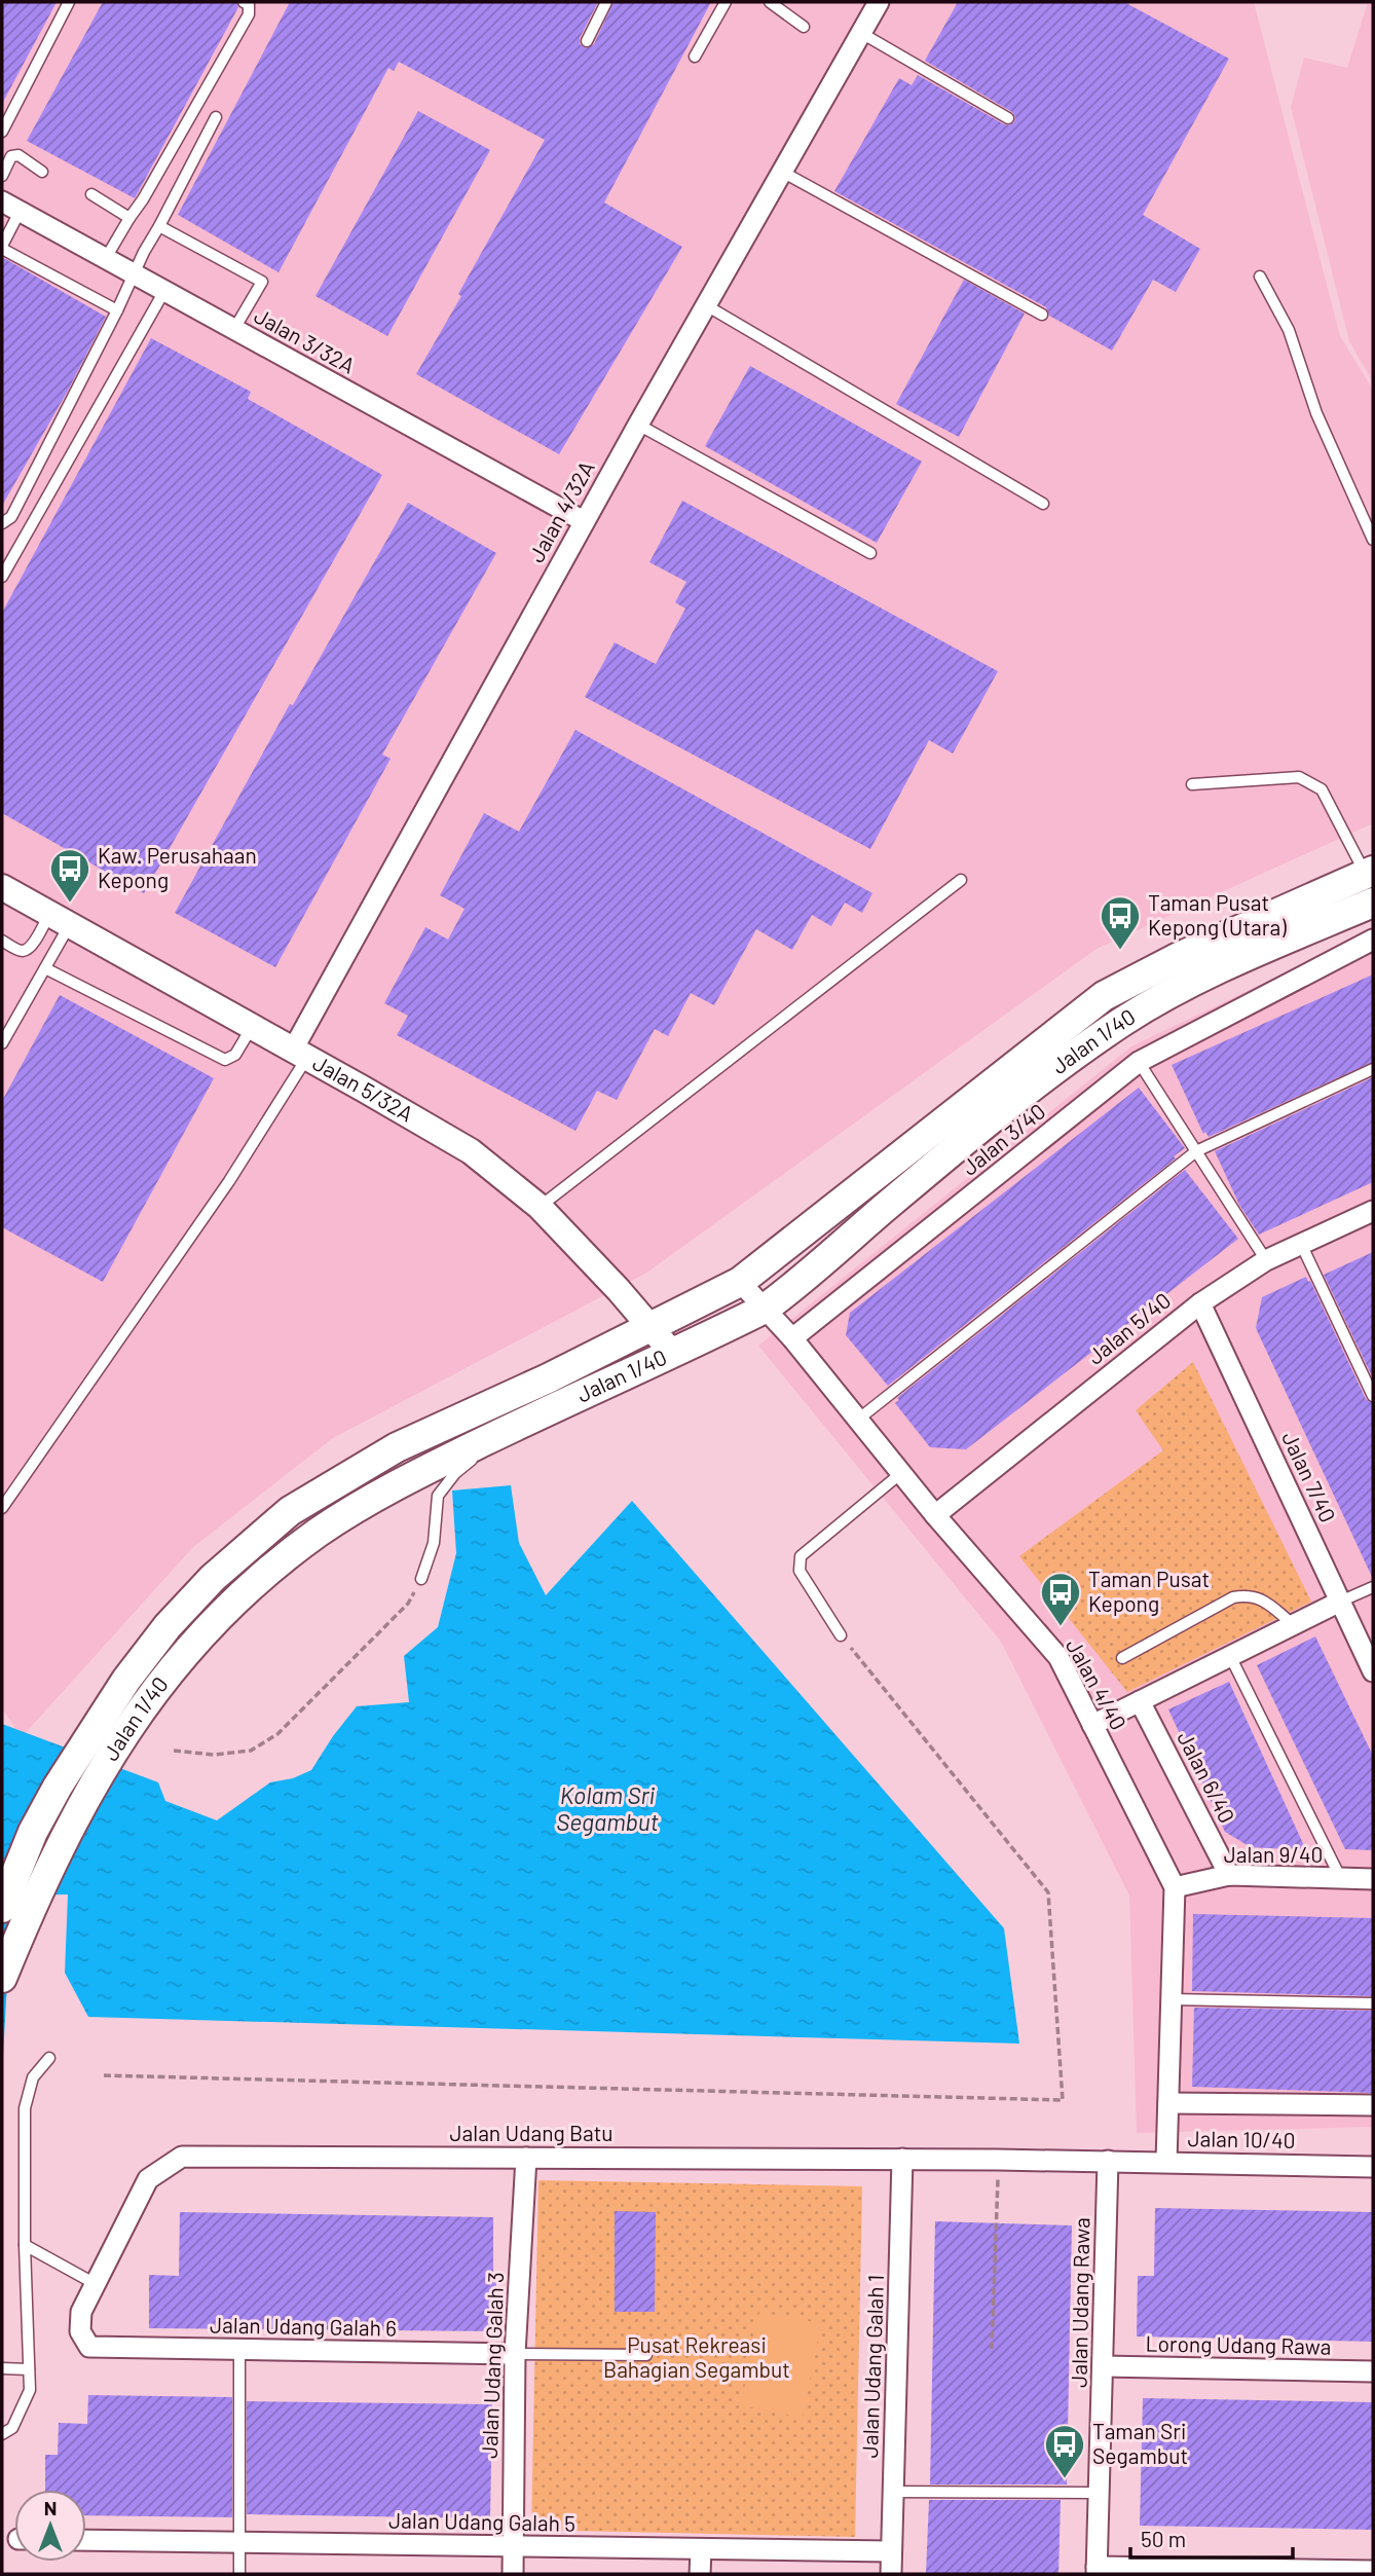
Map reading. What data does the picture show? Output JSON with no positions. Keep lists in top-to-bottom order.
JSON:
{
  "streets": {
    "main road": ["Jalan 1/40"],
    "street": [
      "Jalan 3/32A",
      "Jalan 4/32A",
      "Jalan 5/32A",
      "Jalan 3/40",
      "Jalan 5/40",
      "Jalan 7/40",
      "Jalan 4/40",
      "Jalan 6/40",
      "Jalan 9/40",
      "Jalan Udang Batu",
      "Jalan 10/40",
      "Jalan Udang Rawa",
      "Jalan Udang Galah 6",
      "Lorong Udang Rawa",
      "Jalan Udang Galah 3",
      "Jalan Udang Galah 1",
      "Jalan Udang Galah 5"
    ]
  },
  "crossings": [
    ["Jalan 3/32A", "Jalan 4/32A"],
    ["Jalan 4/32A", "Jalan 5/32A"],
    ["Jalan 1/40", "Jalan 5/32A"],
    ["Jalan 1/40", "Jalan 4/40"],
    ["Jalan 3/40", "Jalan 4/40"],
    ["Jalan 5/40", "Jalan 7/40"],
    ["Jalan 5/40", "Jalan 4/40"],
    ["Jalan 4/40", "Jalan 9/40"],
    ["Jalan 4/40", "Jalan 10/40"],
    ["Jalan 6/40", "Jalan 9/40"],
    ["Jalan Udang Batu", "Jalan 10/40"],
    ["Jalan Udang Batu", "Jalan Udang Rawa"],
    ["Jalan Udang Batu", "Jalan Udang Galah 6"],
    ["Jalan Udang Batu", "Jalan Udang Galah 3"],
    ["Jalan Udang Batu", "Jalan Udang Galah 1"],
    ["Jalan 10/40", "Jalan Udang Rawa"],
    ["Jalan Udang Rawa", "Lorong Udang Rawa"],
    ["Jalan Udang Galah 6", "Jalan Udang Galah 3"],
    ["Jalan Udang Galah 3", "Jalan Udang Galah 5"],
    ["Jalan Udang Galah 1", "Jalan Udang Galah 5"]
  ],
  "water": ["Kolam Sri Segambut"],
  "parks": ["Pusat Rekreasi Bahagian Segambut"],
  "places": {
    "bus stop": [
      "Kaw. Perusahaan Kepong",
      "Taman Pusat Kepong (Utara)",
      "Taman Pusat Kepong",
      "Taman Sri Segambut"
    ]
  },
  "scale_bar": "50 m",
  "north": "top"
}
